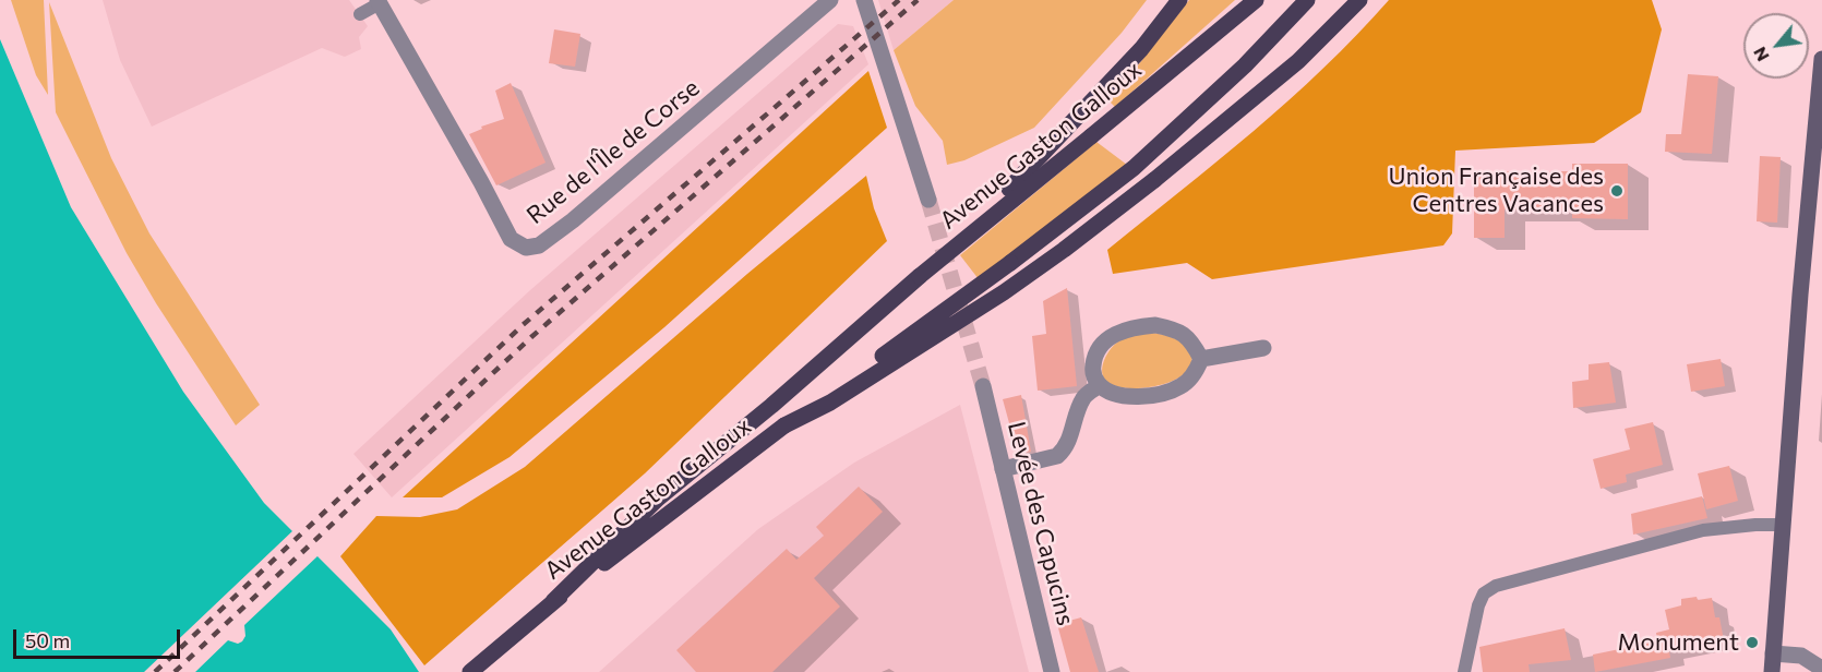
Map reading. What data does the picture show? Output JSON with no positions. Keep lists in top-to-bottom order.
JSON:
{
  "streets": {
    "main road": ["Avenue Gaston Galloux"],
    "street": ["Rue de l'Île de Corse", "Levée des Capucins"]
  },
  "places": ["Union Française des Centres Vacances", "Monument"],
  "scale_bar": "50 m",
  "north": "bottom left"
}
